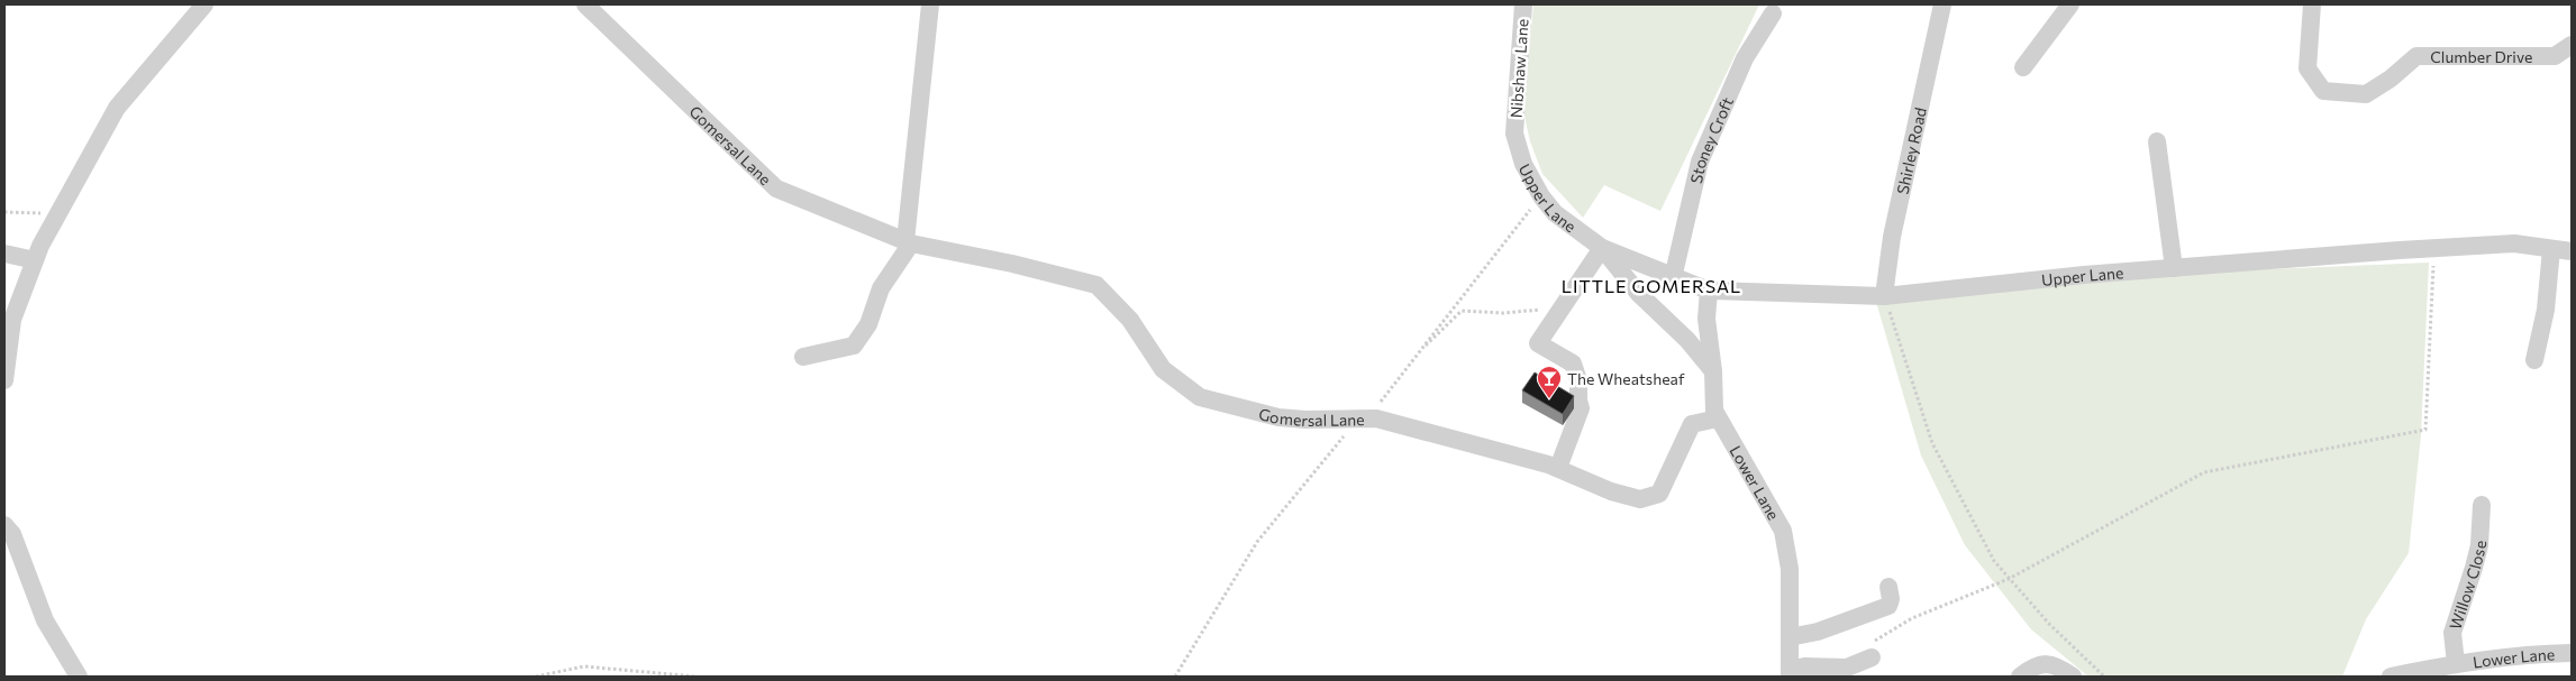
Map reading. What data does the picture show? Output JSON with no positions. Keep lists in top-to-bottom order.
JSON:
{
  "streets": {
    "street": [
      "Clumber Drive",
      "Nibshaw Lane",
      "Stoney Croft",
      "Gomersal Lane",
      "Shirley Road",
      "Upper Lane",
      "Lower Lane",
      "Willow Close"
    ]
  },
  "crossings": [
    ["Nibshaw Lane", "Upper Lane"],
    ["Stoney Croft", "Upper Lane"],
    ["Gomersal Lane", "Lower Lane"],
    ["Shirley Road", "Upper Lane"],
    ["Upper Lane", "Lower Lane"],
    ["Lower Lane", "Willow Close"]
  ],
  "districts": ["LITTLE GOMERSAL"],
  "places": {
    "bar": ["The Wheatsheaf"]
  }
}
